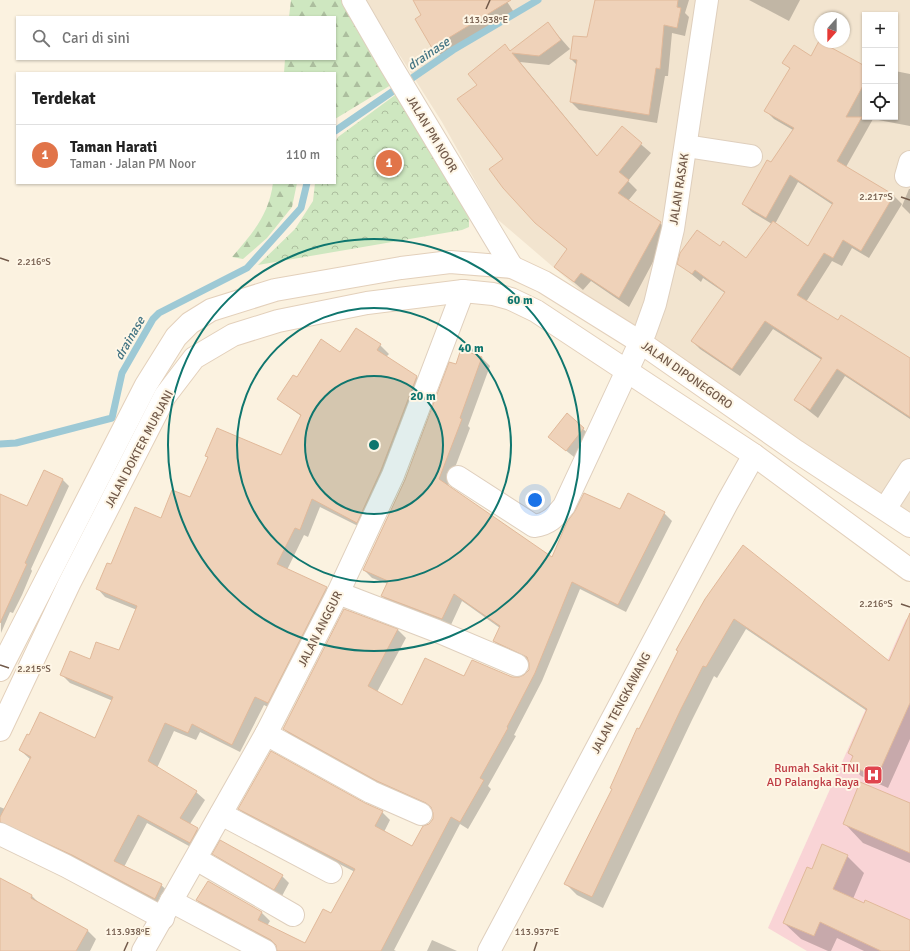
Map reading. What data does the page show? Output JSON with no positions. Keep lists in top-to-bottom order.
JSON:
{
  "streets": {
    "street": [
      "JALAN PM NOOR",
      "JALAN RASAK",
      "JALAN DIPONEGORO",
      "JALAN DOKTER MURJANI",
      "JALAN ANGGUR",
      "JALAN TENGKAWANG"
    ]
  },
  "crossings": [
    ["JALAN PM NOOR", "JALAN DIPONEGORO"],
    ["JALAN RASAK", "JALAN DIPONEGORO"],
    ["JALAN DIPONEGORO", "JALAN DOKTER MURJANI"],
    ["JALAN DOKTER MURJANI", "JALAN ANGGUR"]
  ],
  "water": ["drainase"],
  "places": {
    "hospital": ["Rumah Sakit TNI AD Palangka Raya"]
  },
  "north": "bottom",
  "page": {
    "map_buttons": ["+", "−"],
    "search": "Cari di sini",
    "heading": "Terdekat",
    "list": [
      {
        "mark": "1",
        "name": "Taman Harati",
        "note": "Taman · Jalan PM Noor",
        "value": "110 m"
      }
    ],
    "pins": "1"
  },
  "coordinates": [
    "113.938°E",
    "2.217°S",
    "2.216°S",
    "2.215°S",
    "113.937°E"
  ],
  "rings": ["60 m", "40 m", "20 m"]
}
